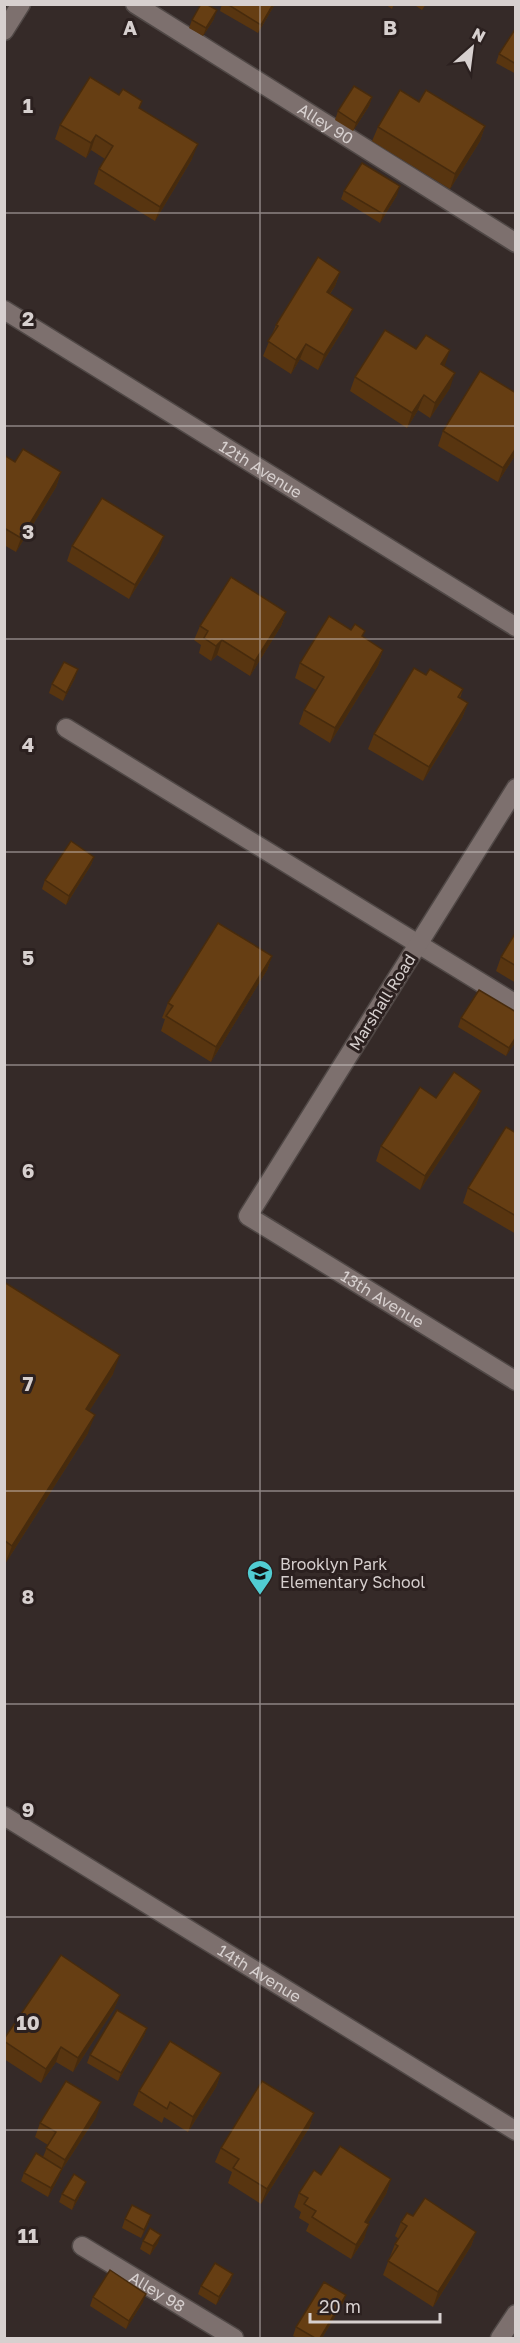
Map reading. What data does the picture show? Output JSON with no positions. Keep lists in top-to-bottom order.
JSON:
{
  "streets": {
    "street": [
      "Alley 90",
      "12th Avenue",
      "Marshall Road",
      "13th Avenue",
      "14th Avenue",
      "Alley 98"
    ]
  },
  "crossings": [
    ["Marshall Road", "13th Avenue"]
  ],
  "places": {
    "school or university": ["Brooklyn Park Elementary School"]
  },
  "scale_bar": "20 m",
  "north": "top right",
  "grid": {
    "columns": ["A", "B"],
    "rows": [
      "1",
      "2",
      "3",
      "4",
      "5",
      "6",
      "7",
      "8",
      "9",
      "10",
      "11"
    ]
  }
}
